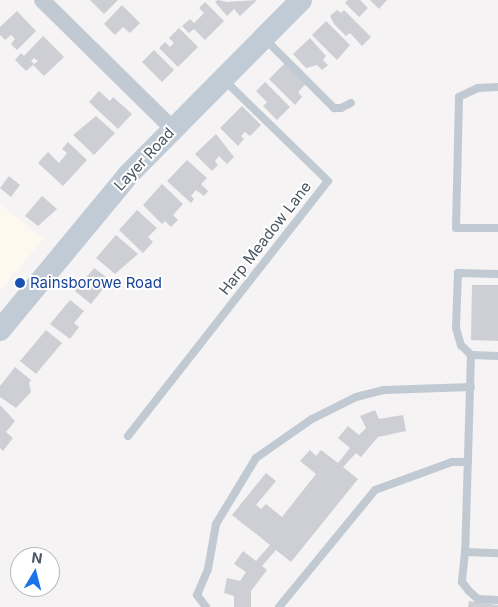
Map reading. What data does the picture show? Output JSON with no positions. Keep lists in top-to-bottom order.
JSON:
{
  "streets": {
    "main road": ["Layer Road"],
    "lane": ["Harp Meadow Lane"]
  },
  "crossings": [
    ["Layer Road", "Harp Meadow Lane"]
  ],
  "places": ["Rainsborowe Road"],
  "north": "top"
}
